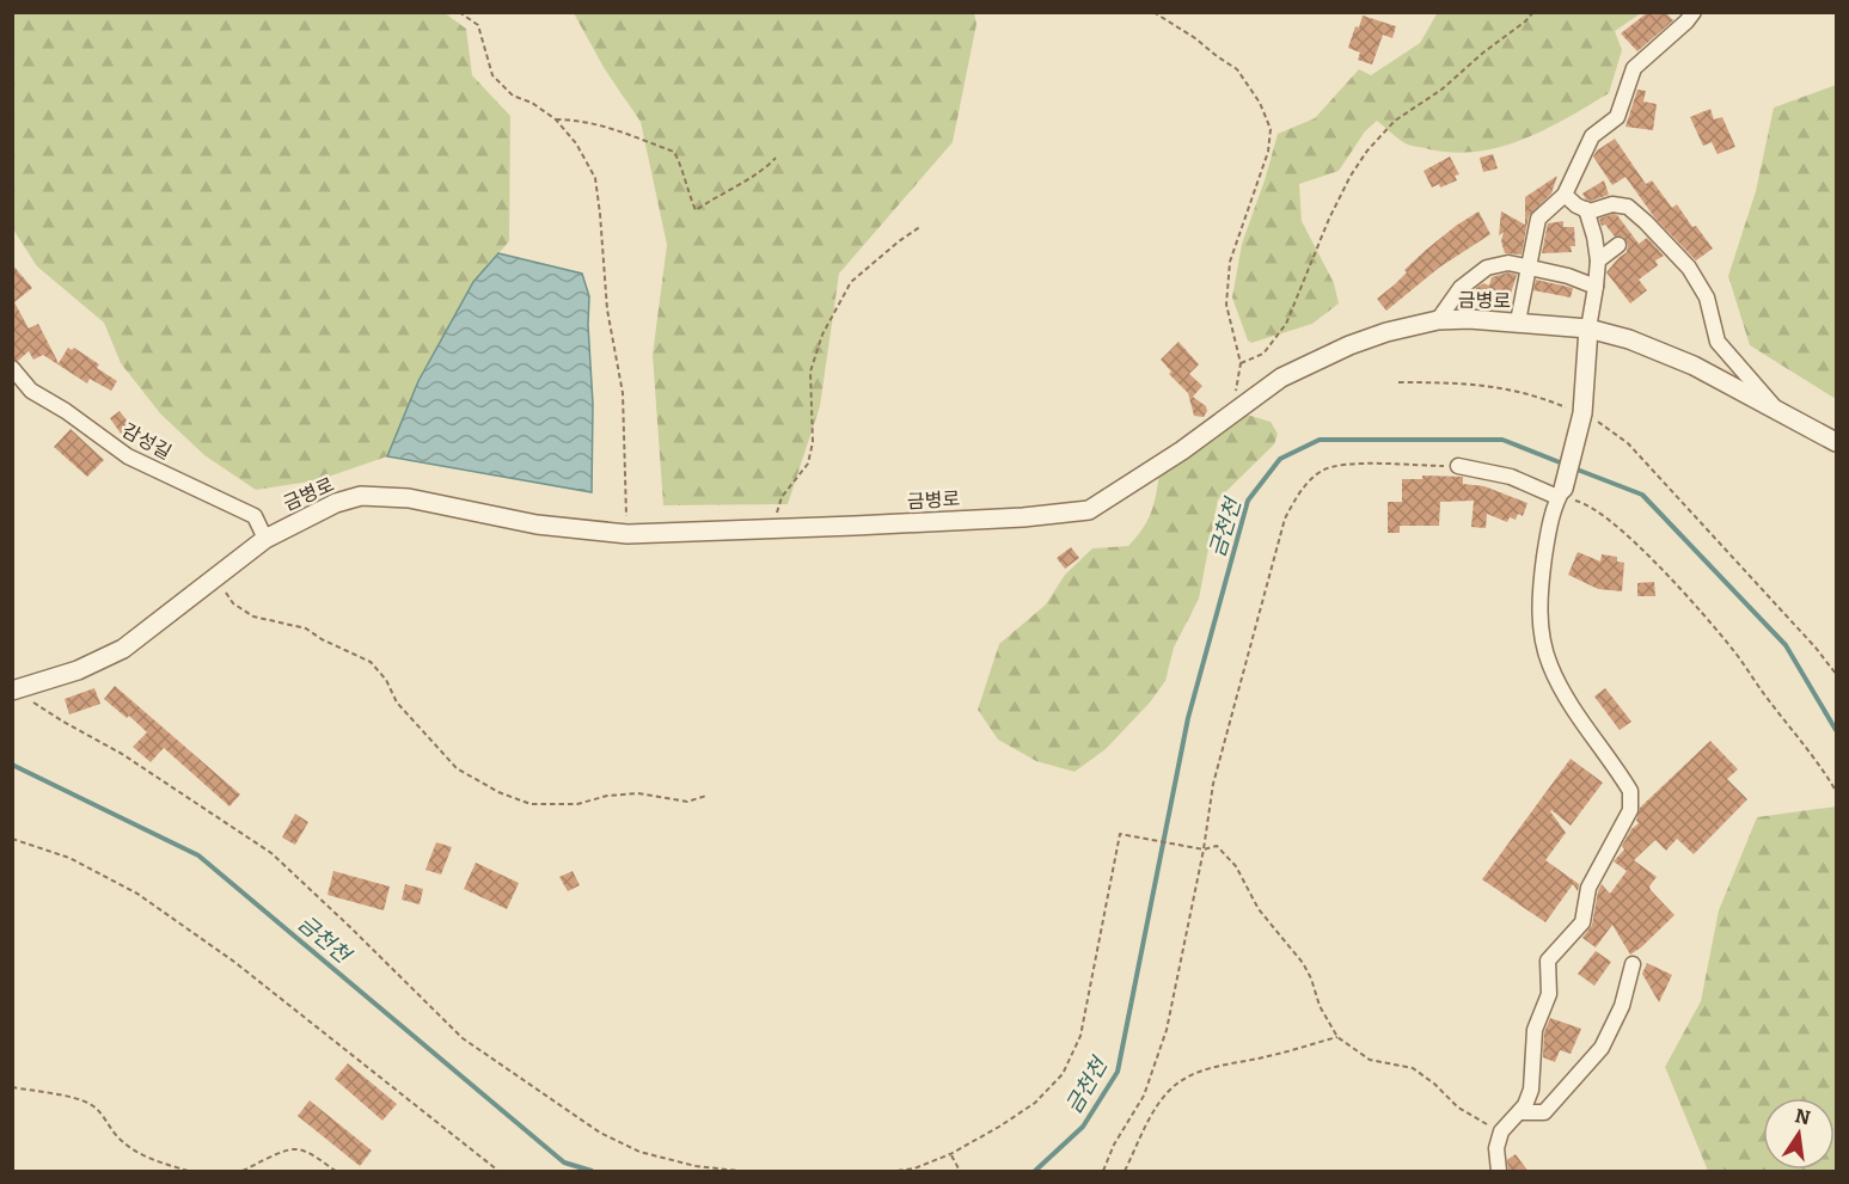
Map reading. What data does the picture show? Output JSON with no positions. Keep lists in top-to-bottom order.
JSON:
{
  "streets": {
    "street": ["금병로", "감성길"]
  },
  "crossings": [
    ["금병로", "감성길"]
  ],
  "water": ["금천천"],
  "north": "top"
}
